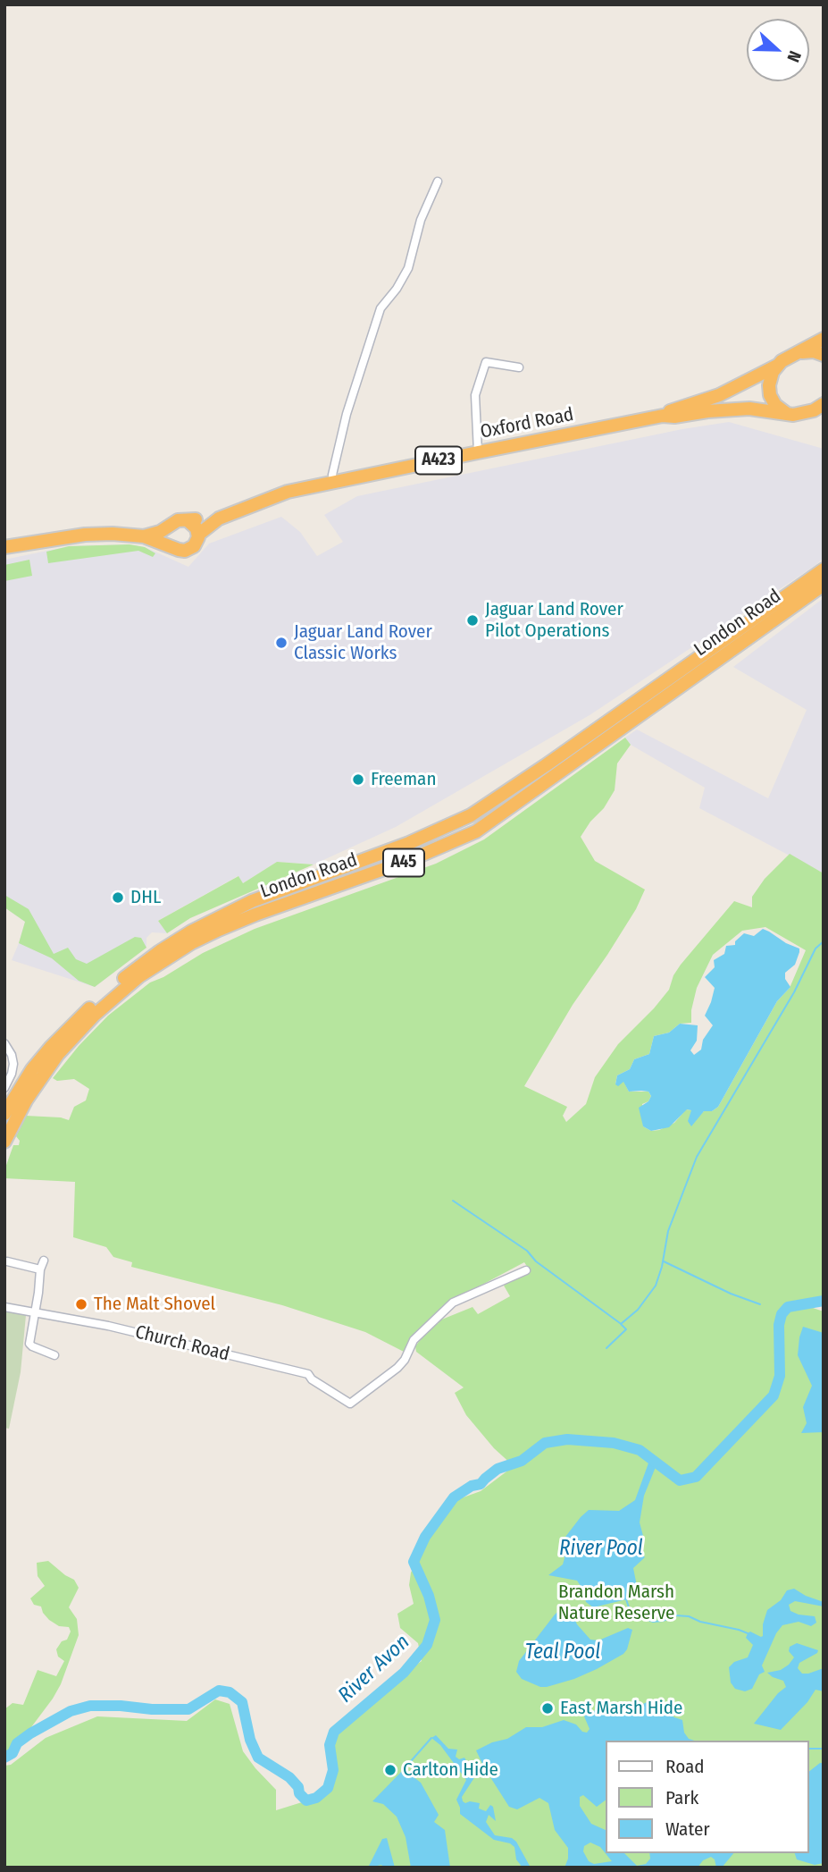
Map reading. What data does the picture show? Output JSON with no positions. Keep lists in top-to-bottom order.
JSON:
{
  "streets": {
    "highway": [
      "Oxford Road",
      "A423",
      "London Road",
      "A45"
    ],
    "street": ["Church Road"]
  },
  "water": ["River Pool", "Teal Pool", "River Avon"],
  "parks": ["Brandon Marsh Nature Reserve"],
  "places": [
    "Jaguar Land Rover Pilot Operations",
    "Jaguar Land Rover Classic Works",
    "Freeman",
    "DHL",
    "The Malt Shovel",
    "East Marsh Hide",
    "Carlton Hide"
  ],
  "legend": ["Road", "Park", "Water"],
  "north": "right"
}
